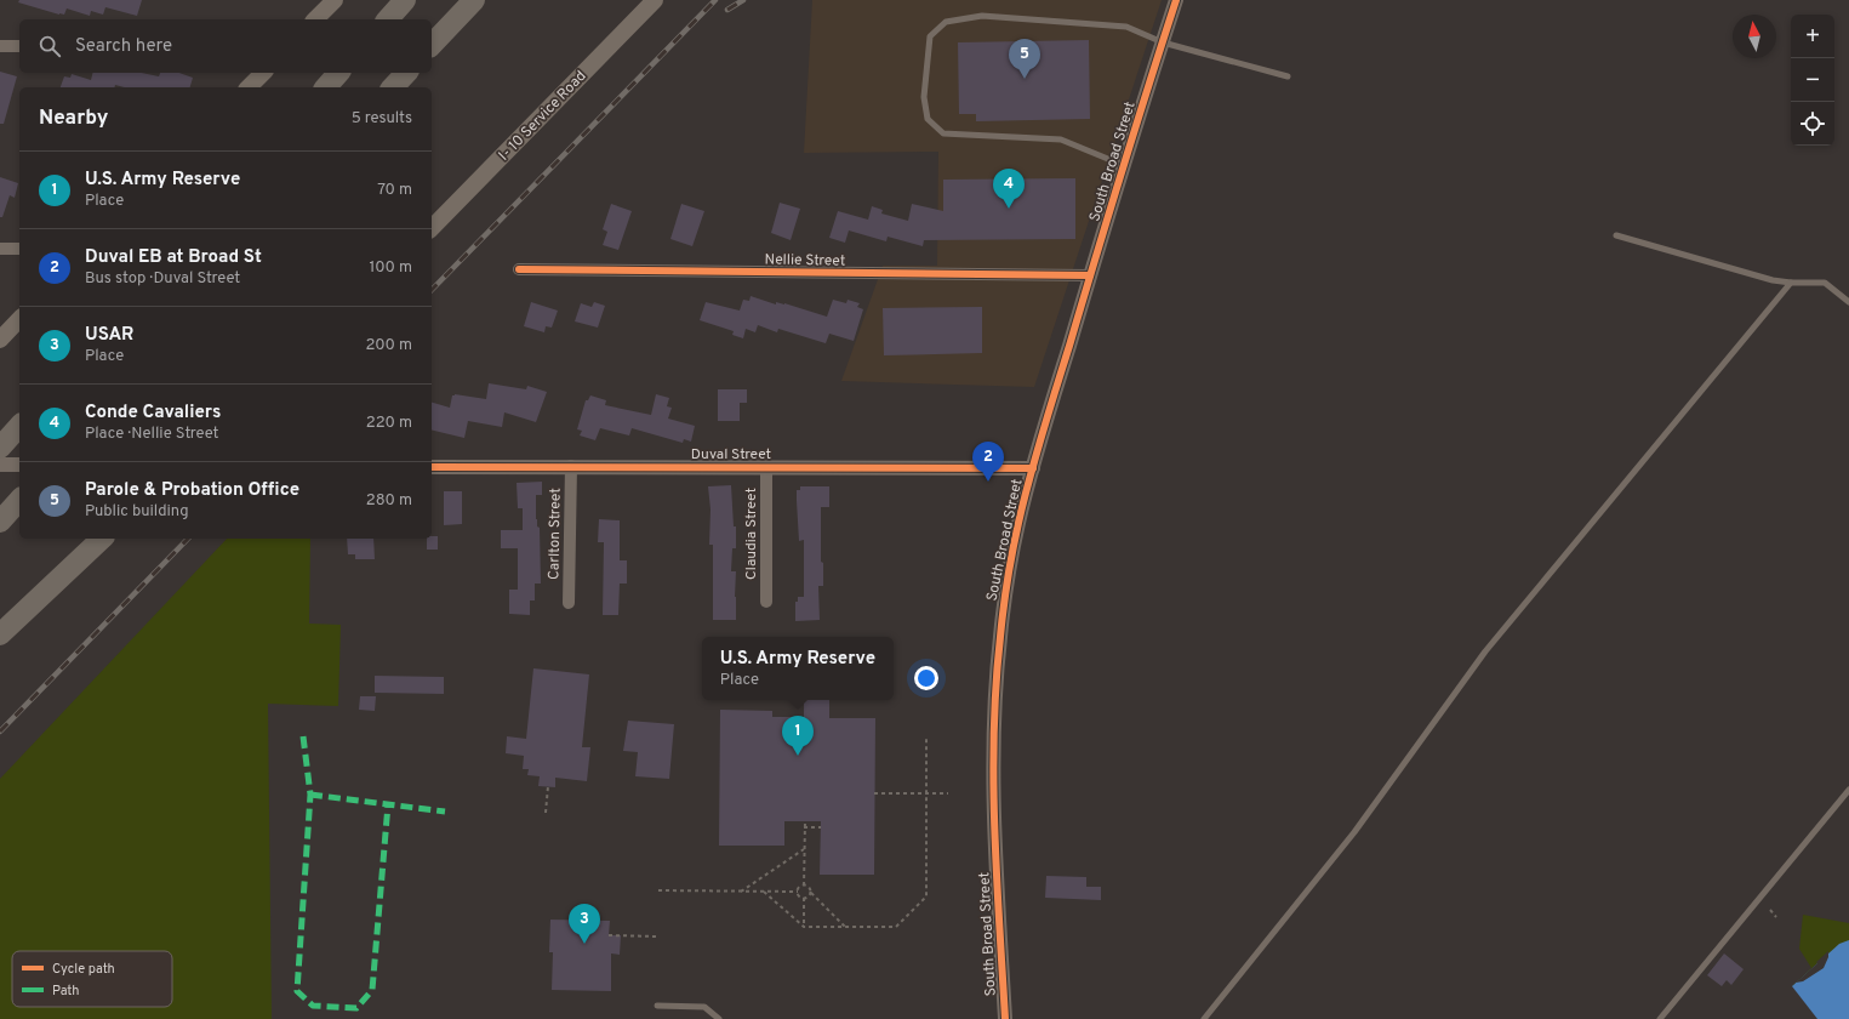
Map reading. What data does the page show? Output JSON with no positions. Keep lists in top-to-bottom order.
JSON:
{
  "streets": {
    "main road": ["I- 10 Service Road"],
    "street": [
      "South Broad Street",
      "Nellie Street",
      "Duval Street",
      "Carlton Street",
      "Claudia Street"
    ]
  },
  "crossings": [
    ["South Broad Street", "Nellie Street"],
    ["South Broad Street", "Duval Street"],
    ["Duval Street", "Carlton Street"],
    ["Duval Street", "Claudia Street"]
  ],
  "legend": ["Cycle path", "Path"],
  "north": "top",
  "page": {
    "map_buttons": ["+", "−"],
    "search": "Search here",
    "pins": [
      "5",
      "4",
      "2",
      "1",
      "3"
    ],
    "heading": ["Nearby", "5 results"],
    "list": [
      {
        "mark": "1",
        "name": "U.S. Army Reserve",
        "note": "Place",
        "value": "70 m"
      },
      {
        "mark": "2",
        "name": "Duval EB at Broad St",
        "note": "Bus stop · Duval Street",
        "value": "100 m"
      },
      {
        "mark": "3",
        "name": "USAR",
        "note": "Place",
        "value": "200 m"
      },
      {
        "mark": "4",
        "name": "Conde Cavaliers",
        "note": "Place · Nellie Street",
        "value": "220 m"
      },
      {
        "mark": "5",
        "name": "Parole & Probation Office",
        "note": "Public building",
        "value": "280 m"
      }
    ],
    "popup": ["U.S. Army Reserve", "Place"]
  }
}
